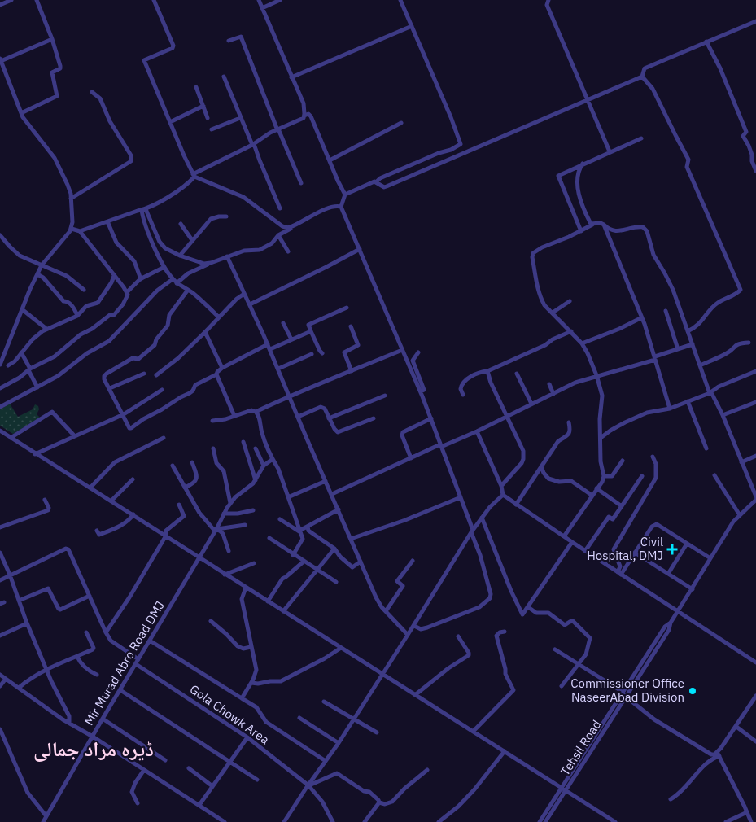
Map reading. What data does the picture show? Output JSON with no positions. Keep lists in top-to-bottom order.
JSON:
{
  "streets": {
    "street": ["Mir Murad Abro Road DMJ", "Gola Chowk Area", "Tehsil Road"]
  },
  "crossings": [
    ["Mir Murad Abro Road DMJ", "Gola Chowk Area"]
  ],
  "districts": ["ڈیرہ مراد جمالی"],
  "places": {
    "health": ["Civil Hospital, DMJ"],
    "other": ["Commissioner Office NaseerAbad Division"]
  }
}
